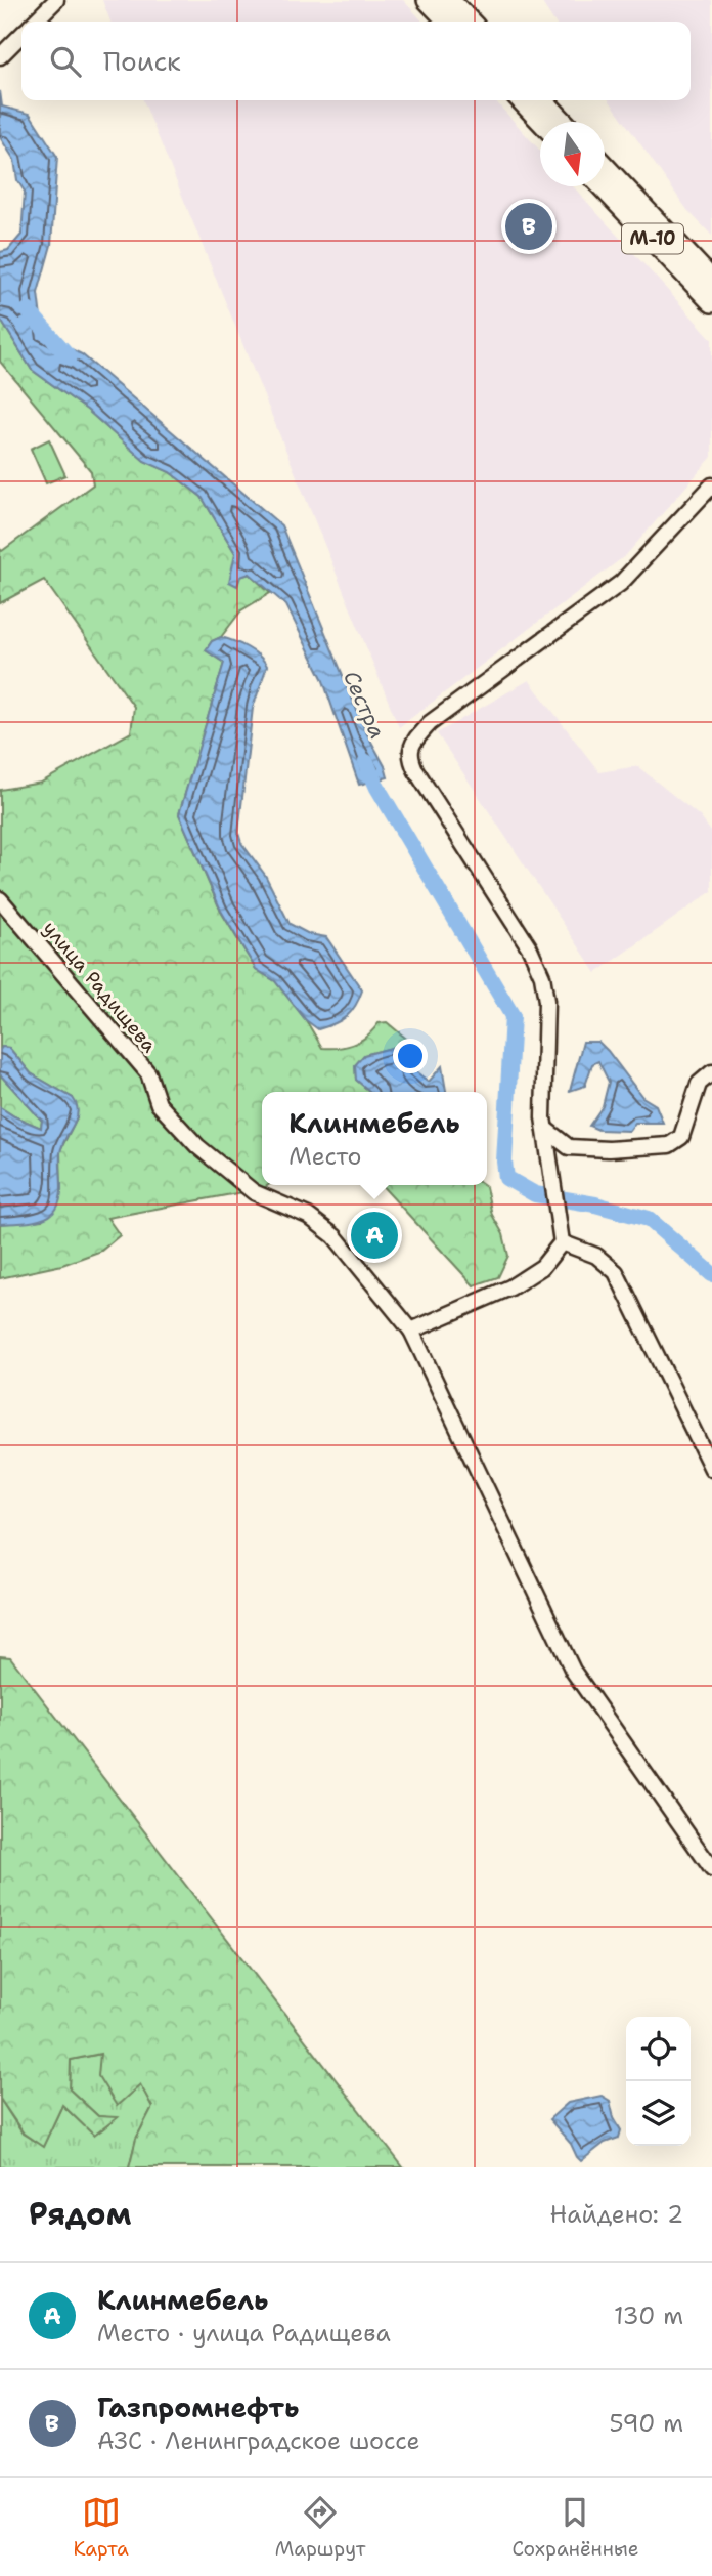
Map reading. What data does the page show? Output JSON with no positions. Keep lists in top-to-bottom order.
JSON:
{
  "streets": {
    "highway": ["М-10"],
    "street": ["улица Радищева"]
  },
  "water": ["Сестра"],
  "north": "bottom",
  "page": {
    "search": "Поиск",
    "pins": ["B", "A"],
    "popup": ["Клинмебель", "Место"],
    "heading": ["Рядом", "Найдено: 2"],
    "list": [
      {
        "mark": "A",
        "name": "Клинмебель",
        "note": "Место · улица Радищева",
        "value": "130 m"
      },
      {
        "mark": "B",
        "name": "Газпромнефть",
        "note": "АЗС · Ленинградское шоссе",
        "value": "590 m"
      }
    ],
    "nav": ["Карта", "Маршрут", "Сохранённые"]
  }
}
